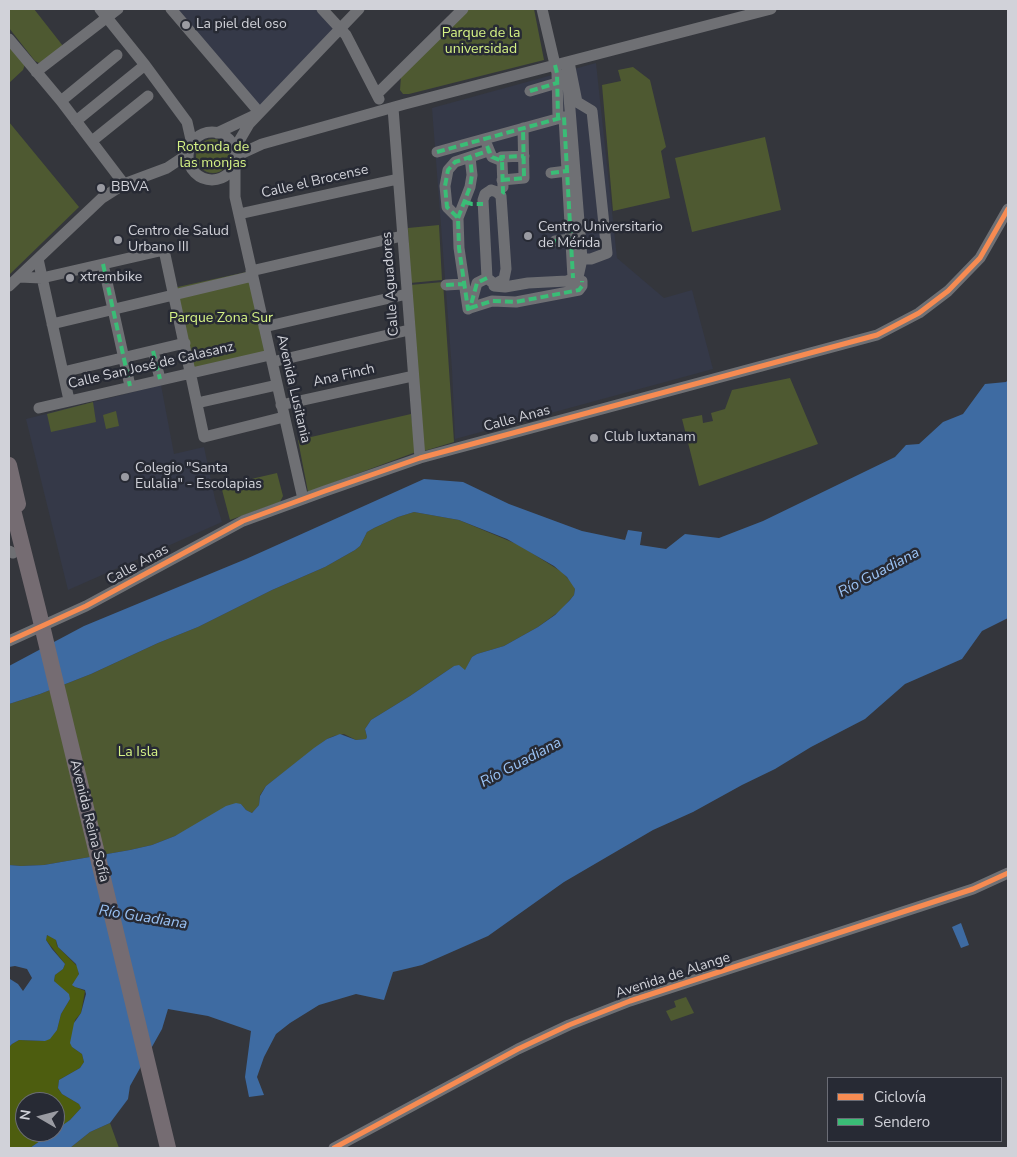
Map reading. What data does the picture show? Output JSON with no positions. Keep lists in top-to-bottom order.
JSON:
{
  "streets": {
    "highway": ["Avenida Reina Sofía"],
    "street": [
      "Calle el Brocense",
      "Calle Aguadores",
      "Calle San José de Calasanz",
      "Ana Finch",
      "Avenida Lusitania",
      "Calle Anas",
      "Avenida de Alange"
    ]
  },
  "crossings": [
    ["Calle el Brocense", "Calle Aguadores"],
    ["Calle el Brocense", "Avenida Lusitania"],
    ["Calle Aguadores", "Calle San José de Calasanz"],
    ["Calle Aguadores", "Ana Finch"],
    ["Calle Aguadores", "Calle Anas"],
    ["Calle San José de Calasanz", "Avenida Lusitania"],
    ["Ana Finch", "Avenida Lusitania"],
    ["Avenida Lusitania", "Calle Anas"]
  ],
  "water": ["Río Guadiana"],
  "parks": [
    "Parque de la universidad",
    "Rotonda de las monjas",
    "Parque Zona Sur",
    "La Isla"
  ],
  "places": [
    "La piel del oso",
    "BBVA",
    "Centro Universitario de Mérida",
    "Centro de Salud Urbano III",
    "xtrembike",
    "Club Iuxtanam",
    "Colegio \"Santa Eulalia\" - Escolapias"
  ],
  "legend": ["Ciclovía", "Sendero"],
  "north": "left"
}
